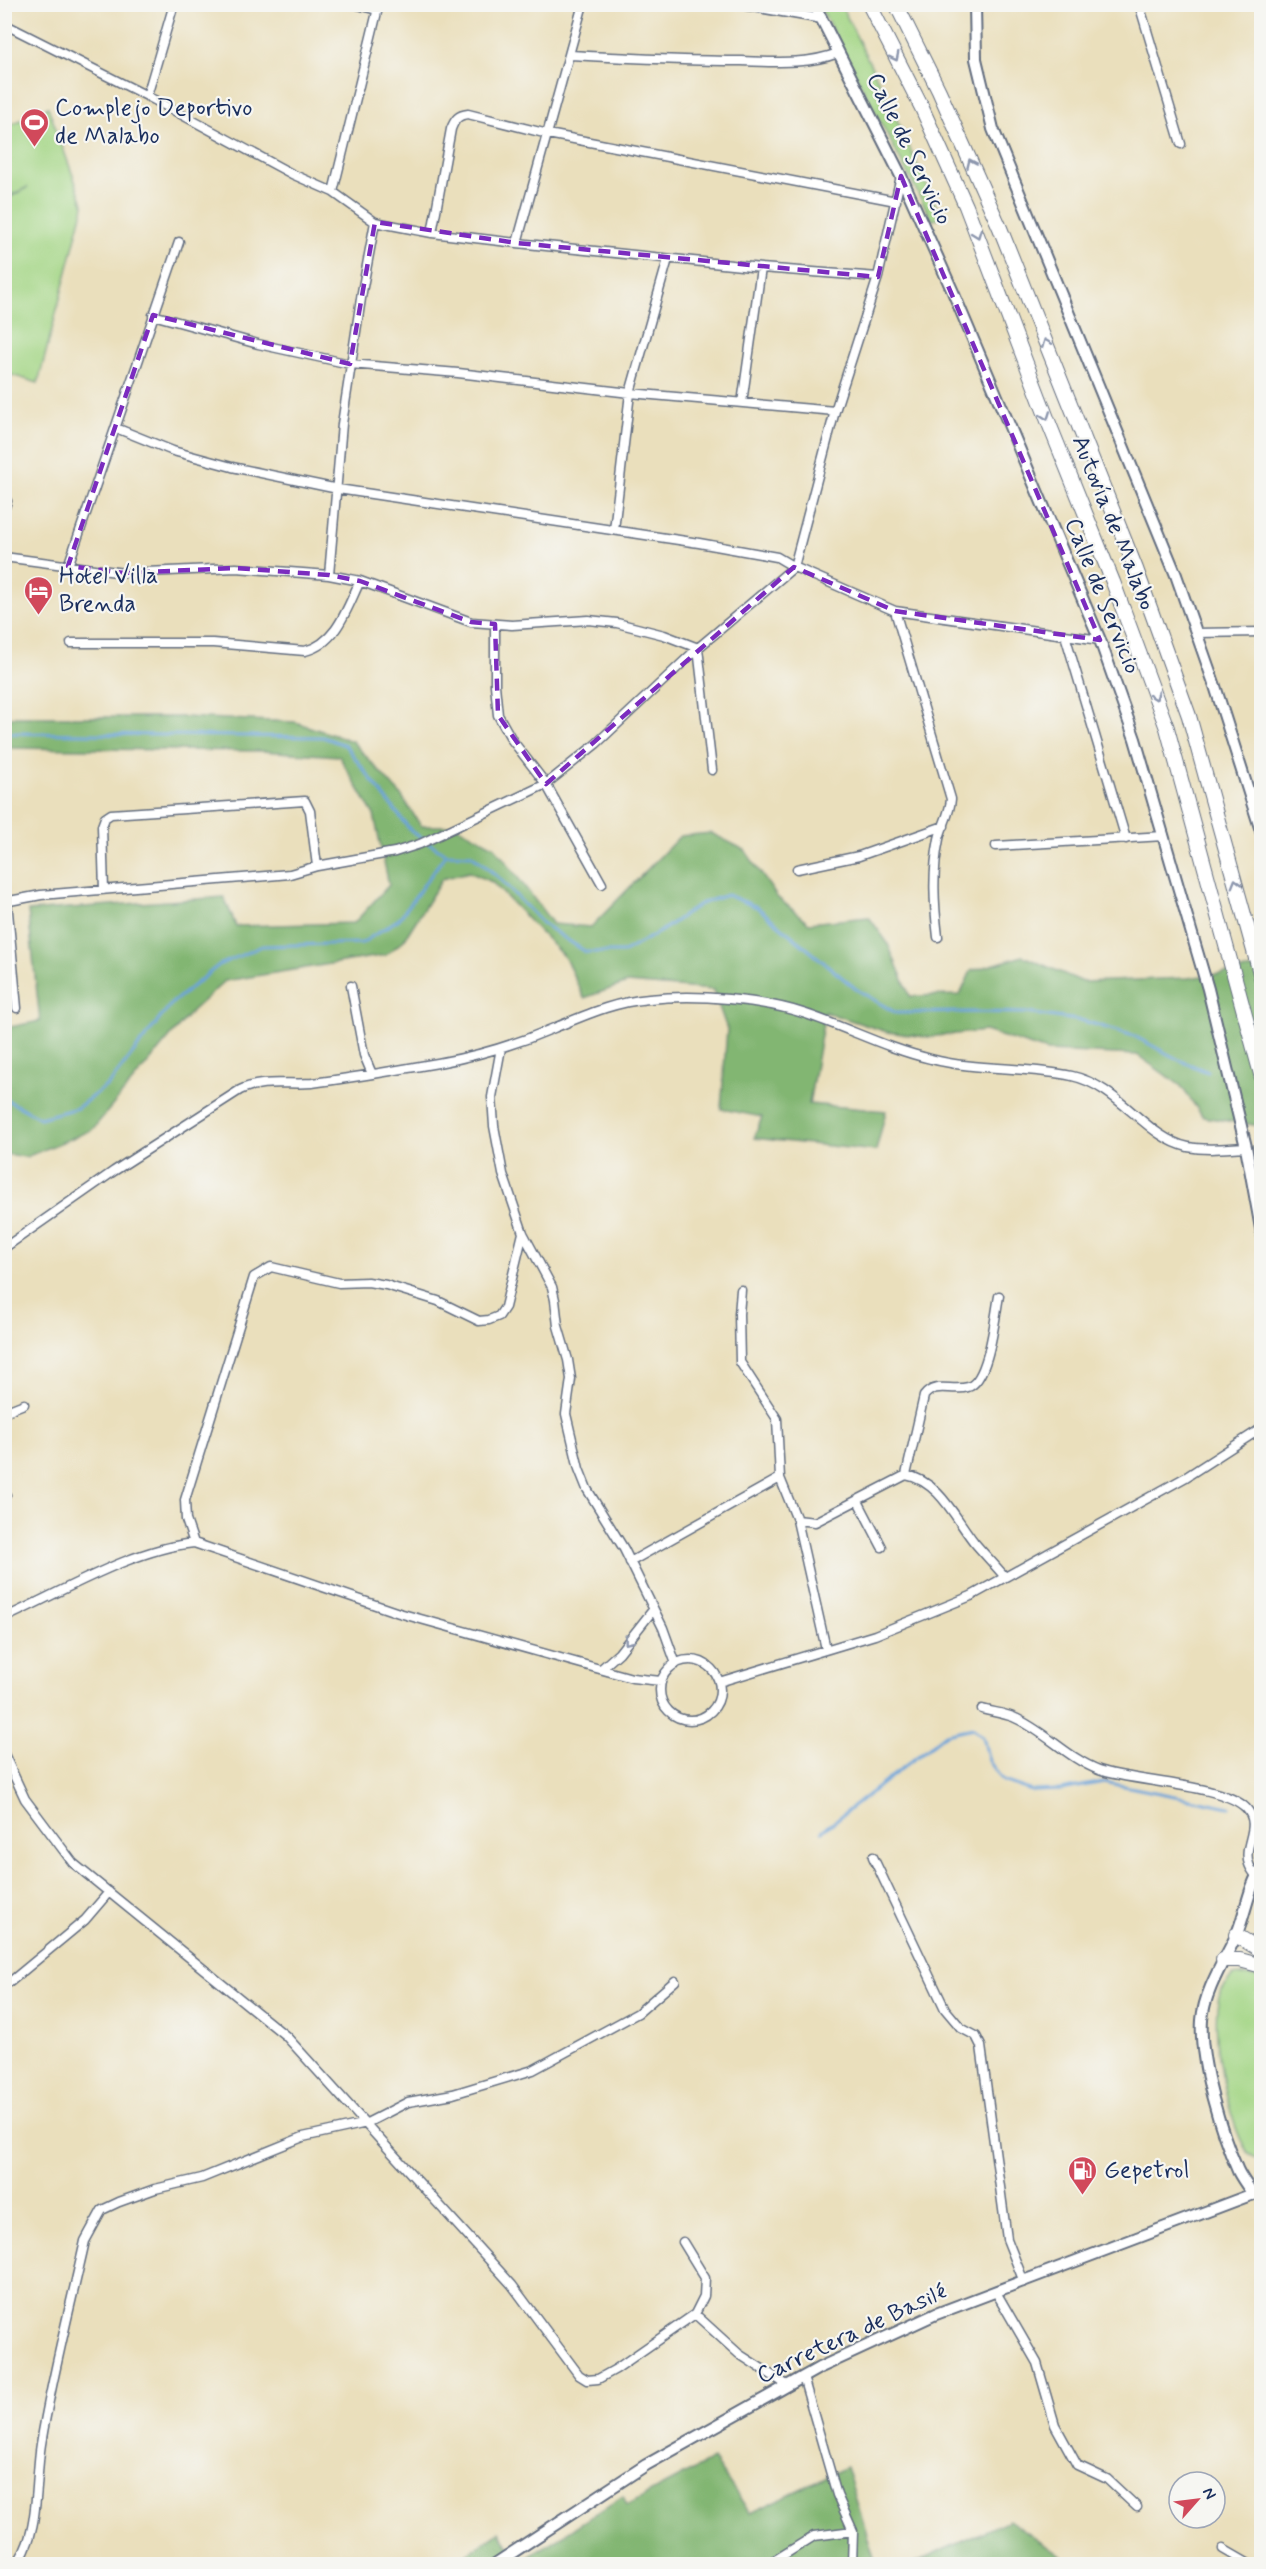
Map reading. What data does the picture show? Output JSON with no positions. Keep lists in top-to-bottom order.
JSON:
{
  "streets": {
    "highway": ["Autovía de Malabo"],
    "street": ["Calle de Servicio", "Carretera de Basilé"]
  },
  "places": {
    "sports": ["Complejo Deportivo de Malabo"],
    "hotel": ["Hotel Villa Brenda"],
    "fuel station": ["Gepetrol"]
  },
  "north": "top right"
}
